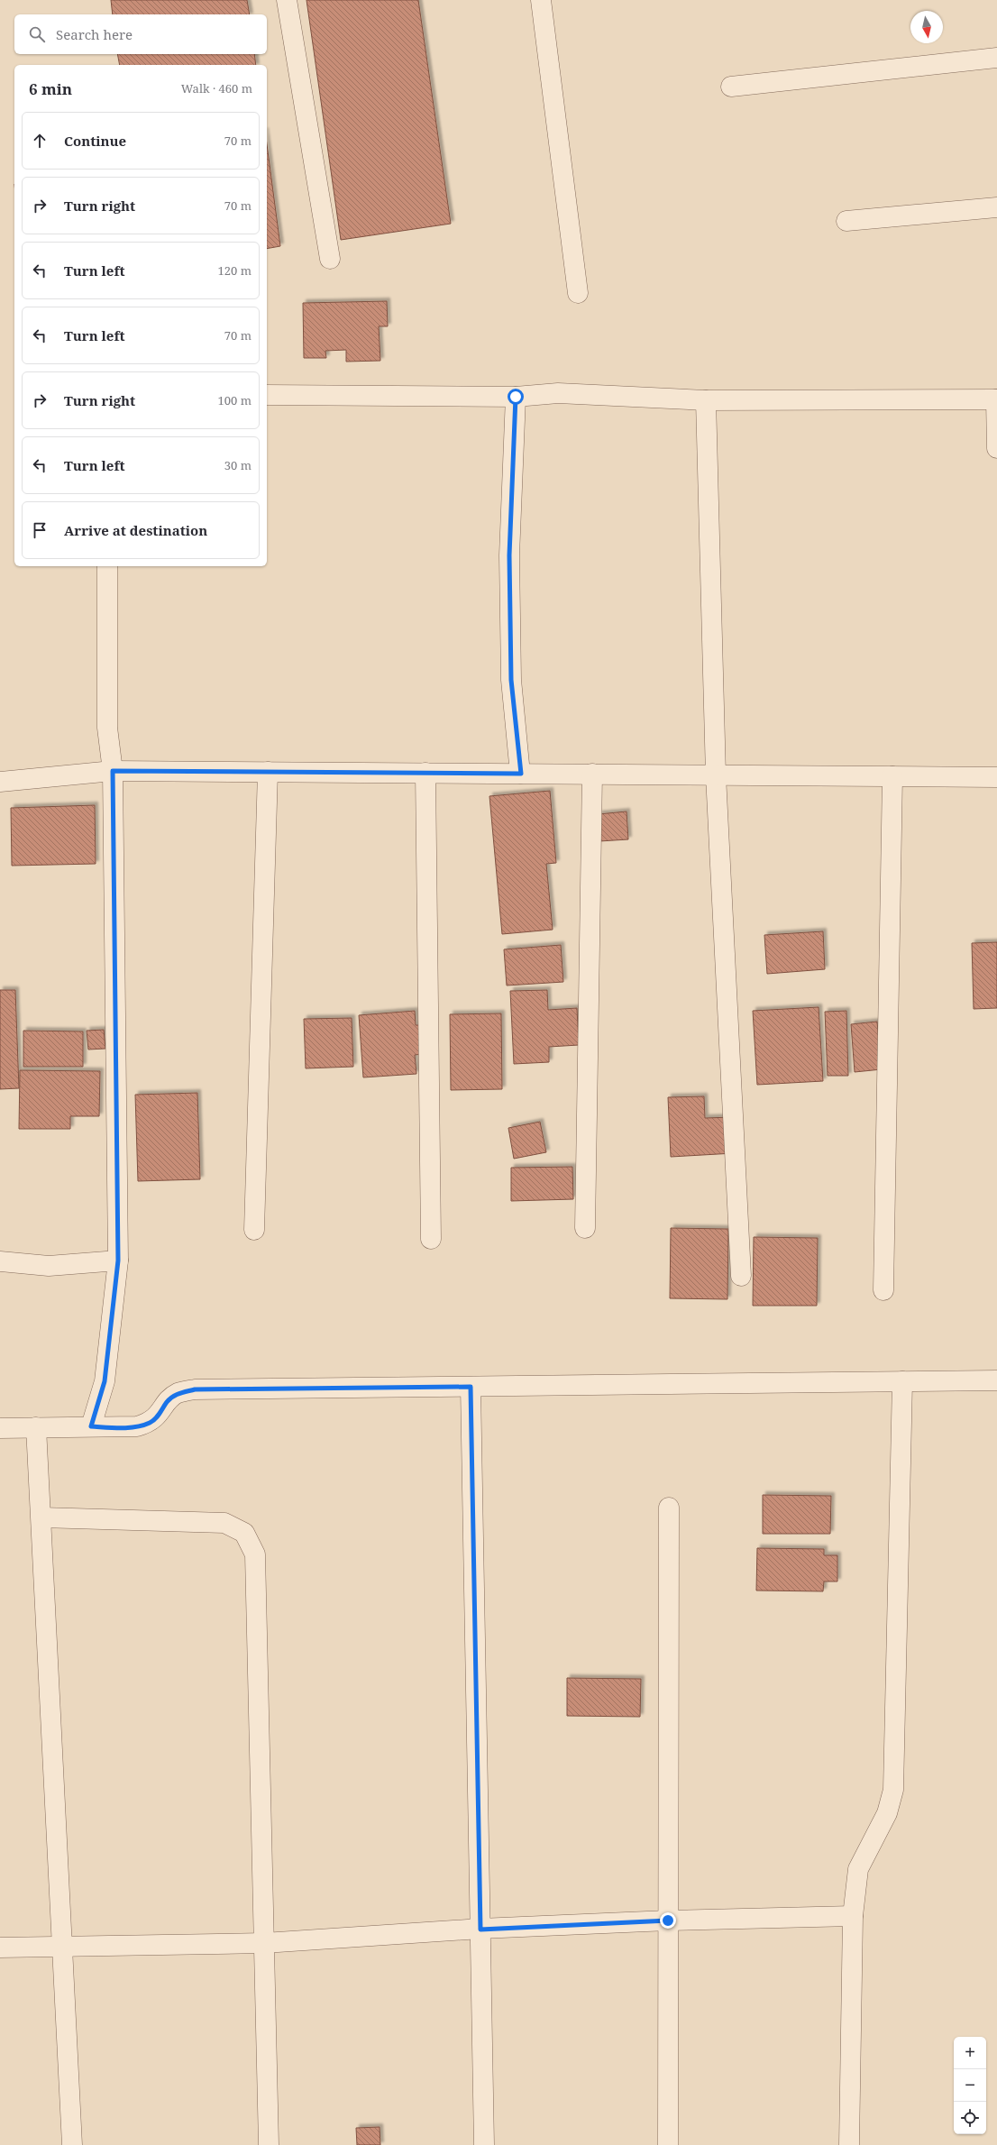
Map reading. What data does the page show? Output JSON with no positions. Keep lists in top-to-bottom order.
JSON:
{
  "north": "bottom",
  "page": {
    "search": "Search here",
    "heading": ["6 min", "Walk · 460 m"],
    "list": [
      ["Continue", "70 m"],
      ["Turn right", "70 m"],
      ["Turn left", "120 m"],
      ["Turn left", "70 m"],
      ["Turn right", "100 m"],
      ["Turn left", "30 m"],
      "Arrive at destination"
    ],
    "map_buttons": ["+", "−"]
  }
}
